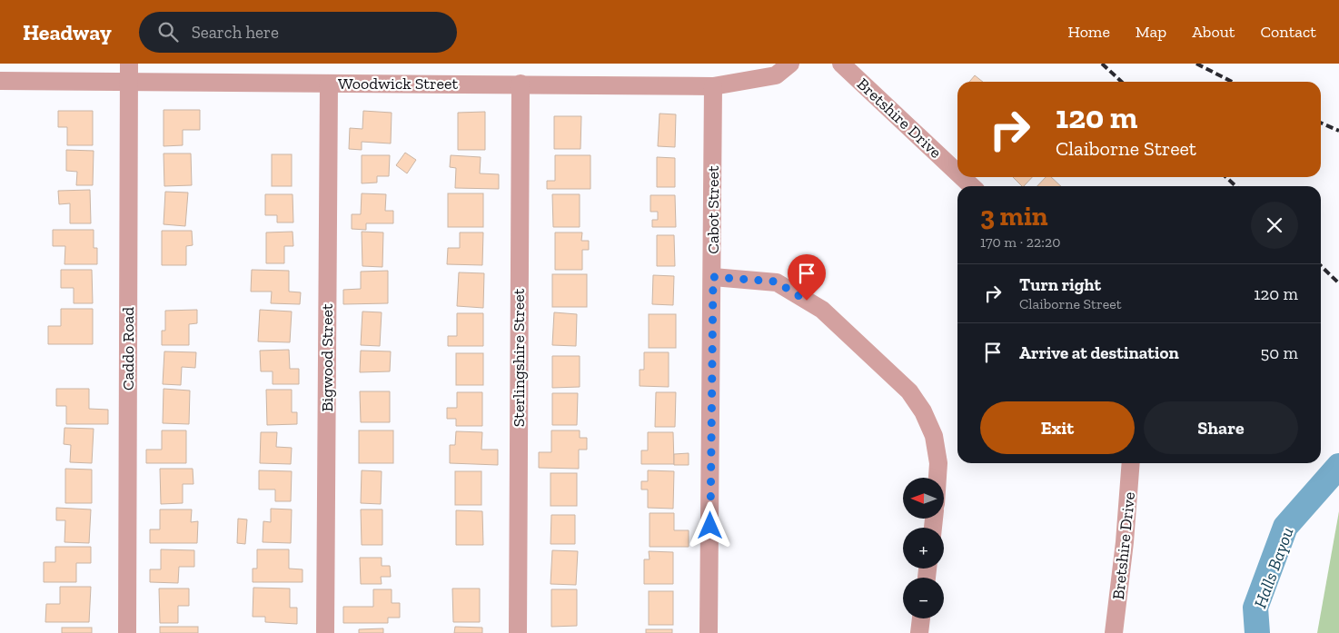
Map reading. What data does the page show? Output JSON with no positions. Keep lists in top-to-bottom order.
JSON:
{
  "streets": {
    "street": [
      "Woodwick Street",
      "Bretshire Drive",
      "Cabot Street",
      "Caddo Road",
      "Bigwood Street",
      "Sterlingshire Street"
    ]
  },
  "crossings": [
    ["Woodwick Street", "Cabot Street"],
    ["Woodwick Street", "Caddo Road"],
    ["Woodwick Street", "Bigwood Street"],
    ["Woodwick Street", "Sterlingshire Street"]
  ],
  "water": ["Halls Bayou"],
  "north": "left",
  "page": {
    "header": "Headway",
    "search": "Search here",
    "nav": [
      "Home",
      "Map",
      "About",
      "Contact"
    ],
    "turn": ["120 m", "Claiborne Street"],
    "heading": ["3 min", "170 m · 22:20"],
    "list": [
      {
        "name": "Turn right",
        "note": "Claiborne Street",
        "value": "120 m"
      },
      {
        "name": "Arrive at destination",
        "value": "50 m"
      }
    ],
    "buttons": ["Exit", "Share"],
    "map_buttons": ["+", "−"]
  }
}
